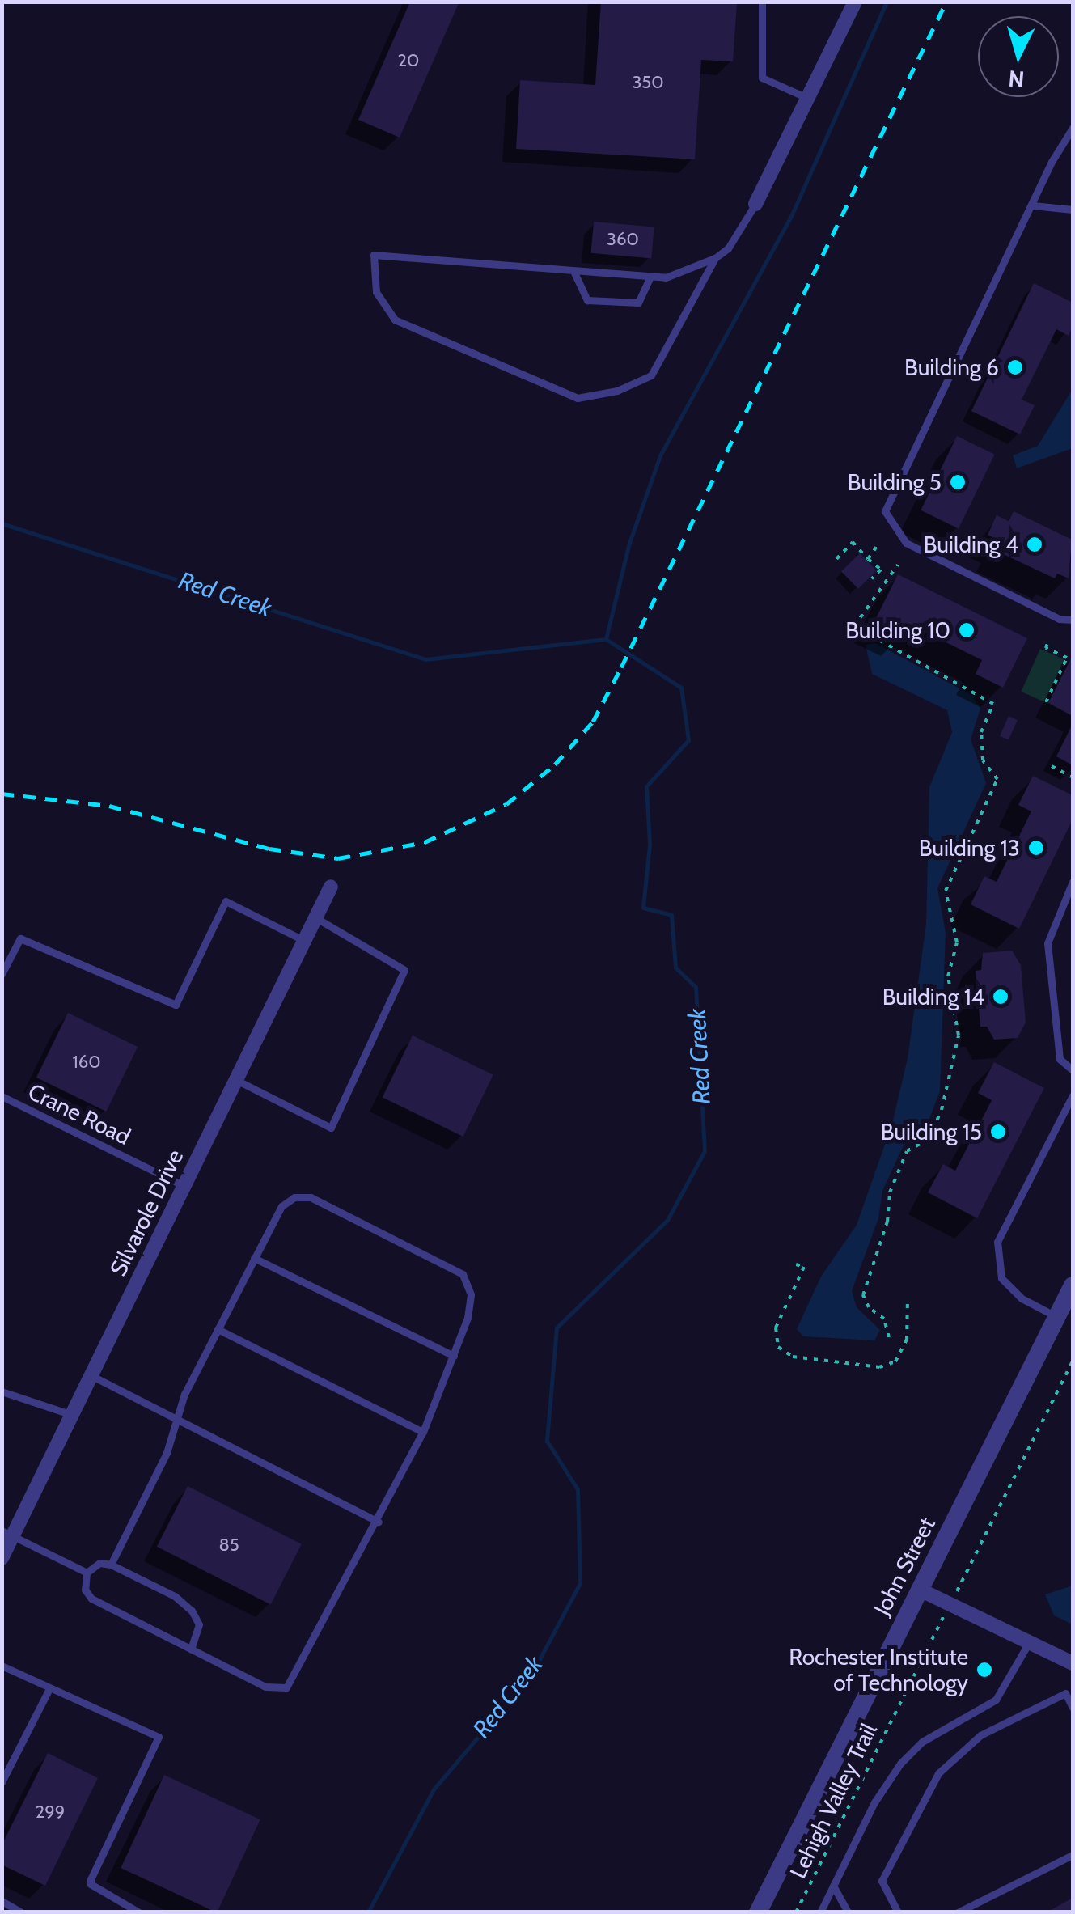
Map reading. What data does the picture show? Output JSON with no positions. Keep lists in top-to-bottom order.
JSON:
{
  "streets": {
    "street": ["Silvarole Drive", "John Street"],
    "lane": ["Crane Road"],
    "path": ["Lehigh Valley Trail"]
  },
  "crossings": [
    ["Crane Road", "Silvarole Drive"]
  ],
  "water": ["Red Creek"],
  "places": [
    "Building 6",
    "Building 5",
    "Building 4",
    "Building 10",
    "Building 13",
    "Building 14",
    "Building 15",
    "Rochester Institute of Technology"
  ],
  "house_numbers": [
    "20",
    "350",
    "360",
    "160",
    "85",
    "299"
  ],
  "north": "bottom"
}
